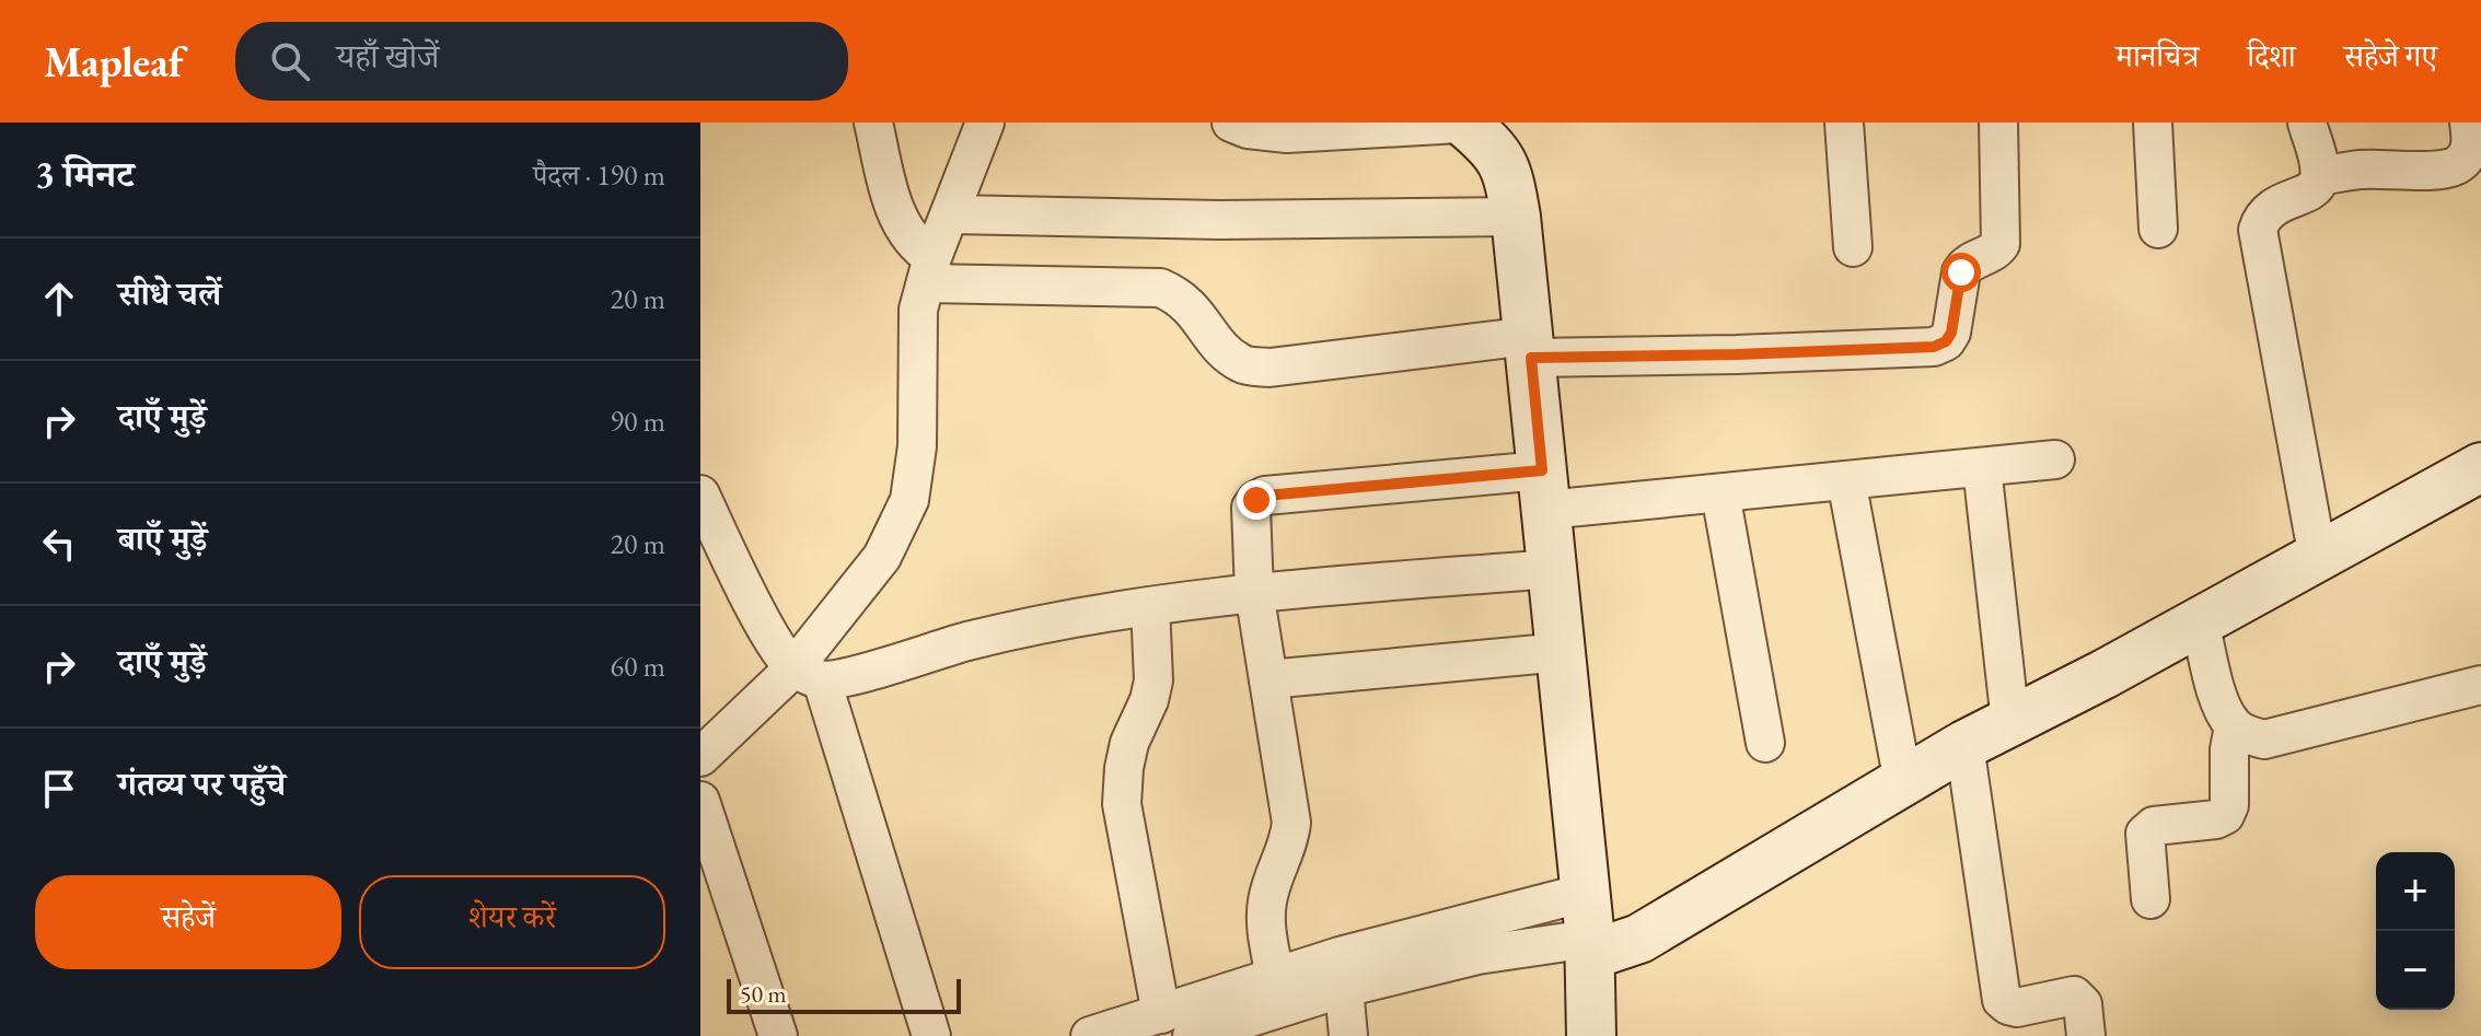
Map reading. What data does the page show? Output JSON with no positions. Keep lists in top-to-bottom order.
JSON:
{
  "scale_bar": "50 m",
  "page": {
    "header": "Mapleaf",
    "search": "यहाँ खोजें",
    "nav": ["मानचित्र", "दिशा", "सहेजे गए"],
    "heading": ["3 मिनट", "पैदल · 190 m"],
    "list": [
      ["सीधे चलें", "20 m"],
      ["दाएँ मुड़ें", "90 m"],
      ["बाएँ मुड़ें", "20 m"],
      ["दाएँ मुड़ें", "60 m"],
      "गंतव्य पर पहुँचे"
    ],
    "buttons": ["सहेजें", "शेयर करें"],
    "map_buttons": ["+", "−"],
    "scale": "50 m"
  }
}
